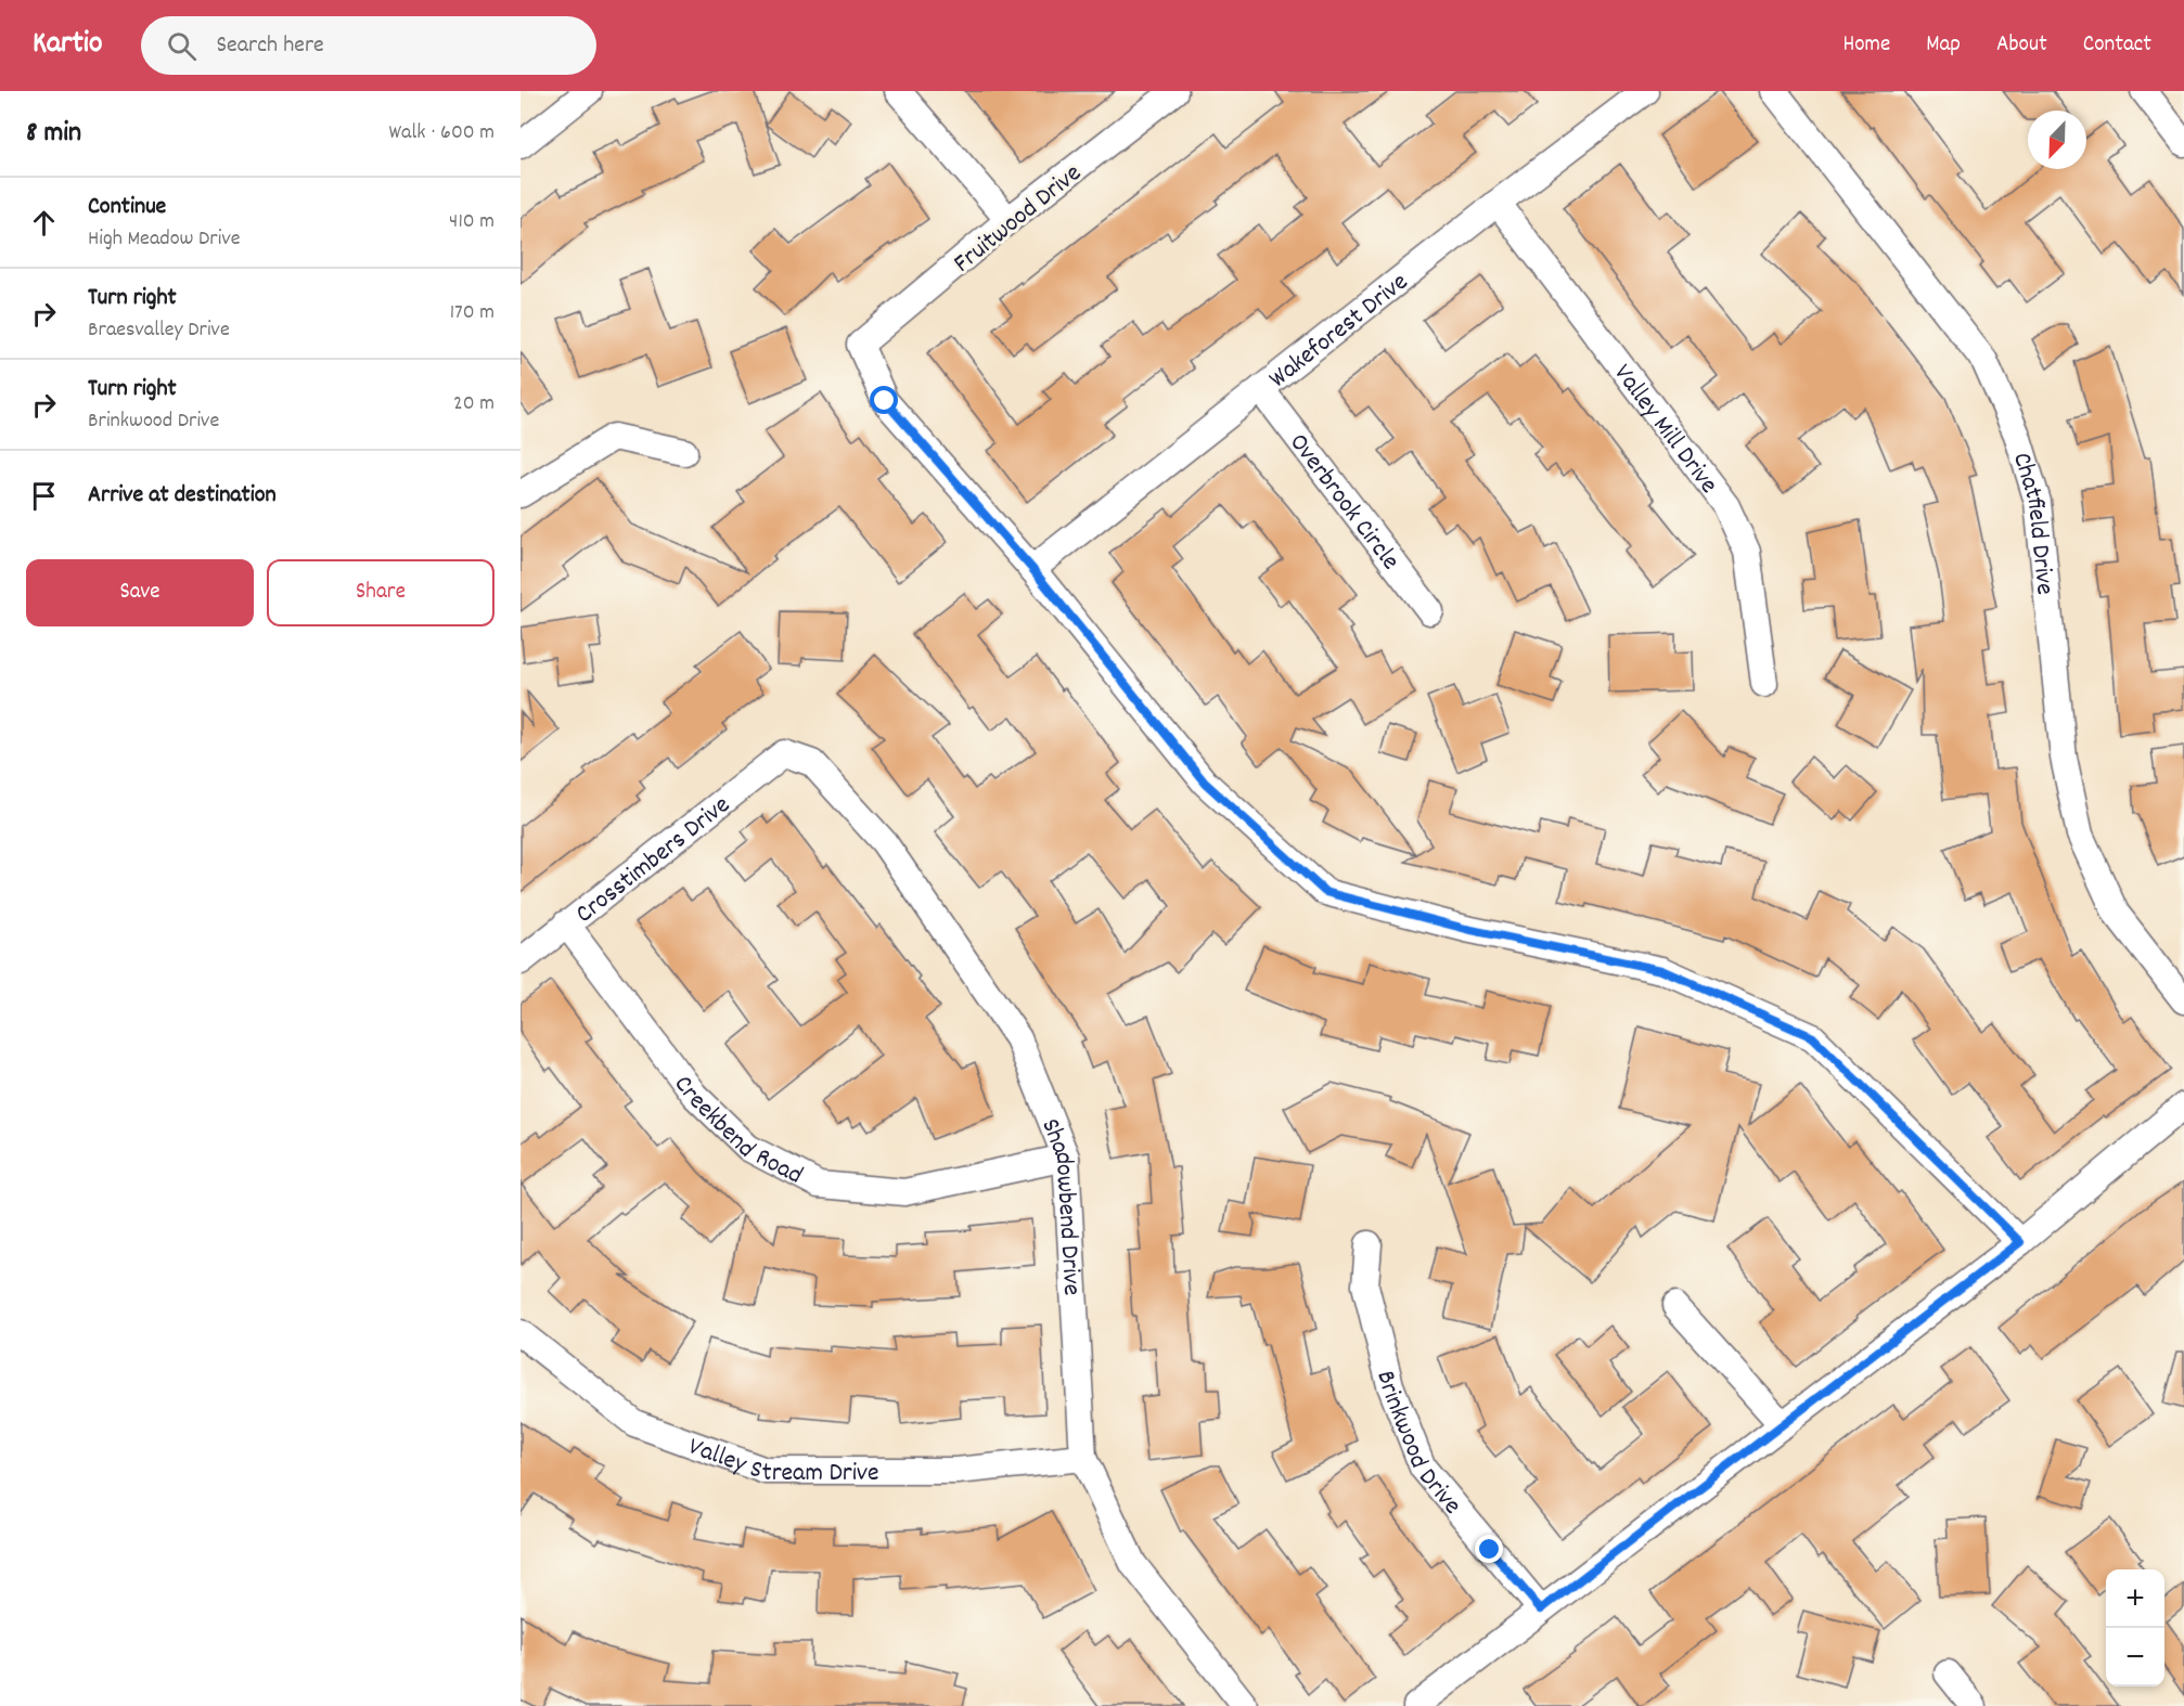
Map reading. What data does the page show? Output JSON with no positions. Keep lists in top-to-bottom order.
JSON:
{
  "streets": {
    "street": [
      "Fruitwood Drive",
      "Wakeforest Drive",
      "Valley Mill Drive",
      "Overbrook Circle",
      "Chatfield Drive",
      "Crosstimbers Drive",
      "Creekbend Road",
      "Shadowbend Drive",
      "Brinkwood Drive",
      "Valley Stream Drive"
    ]
  },
  "crossings": [
    ["Fruitwood Drive", "Wakeforest Drive"],
    ["Wakeforest Drive", "Valley Mill Drive"],
    ["Wakeforest Drive", "Overbrook Circle"],
    ["Crosstimbers Drive", "Creekbend Road"],
    ["Crosstimbers Drive", "Shadowbend Drive"],
    ["Creekbend Road", "Shadowbend Drive"],
    ["Shadowbend Drive", "Valley Stream Drive"]
  ],
  "north": "bottom left",
  "page": {
    "header": "Kartio",
    "search": "Search here",
    "nav": [
      "Home",
      "Map",
      "About",
      "Contact"
    ],
    "heading": ["8 min", "Walk · 600 m"],
    "list": [
      ["Continue", "High Meadow Drive", "410 m"],
      ["Turn right", "Braesvalley Drive", "170 m"],
      ["Turn right", "Brinkwood Drive", "20 m"],
      "Arrive at destination"
    ],
    "buttons": ["Save", "Share"],
    "map_buttons": ["+", "−"]
  }
}
